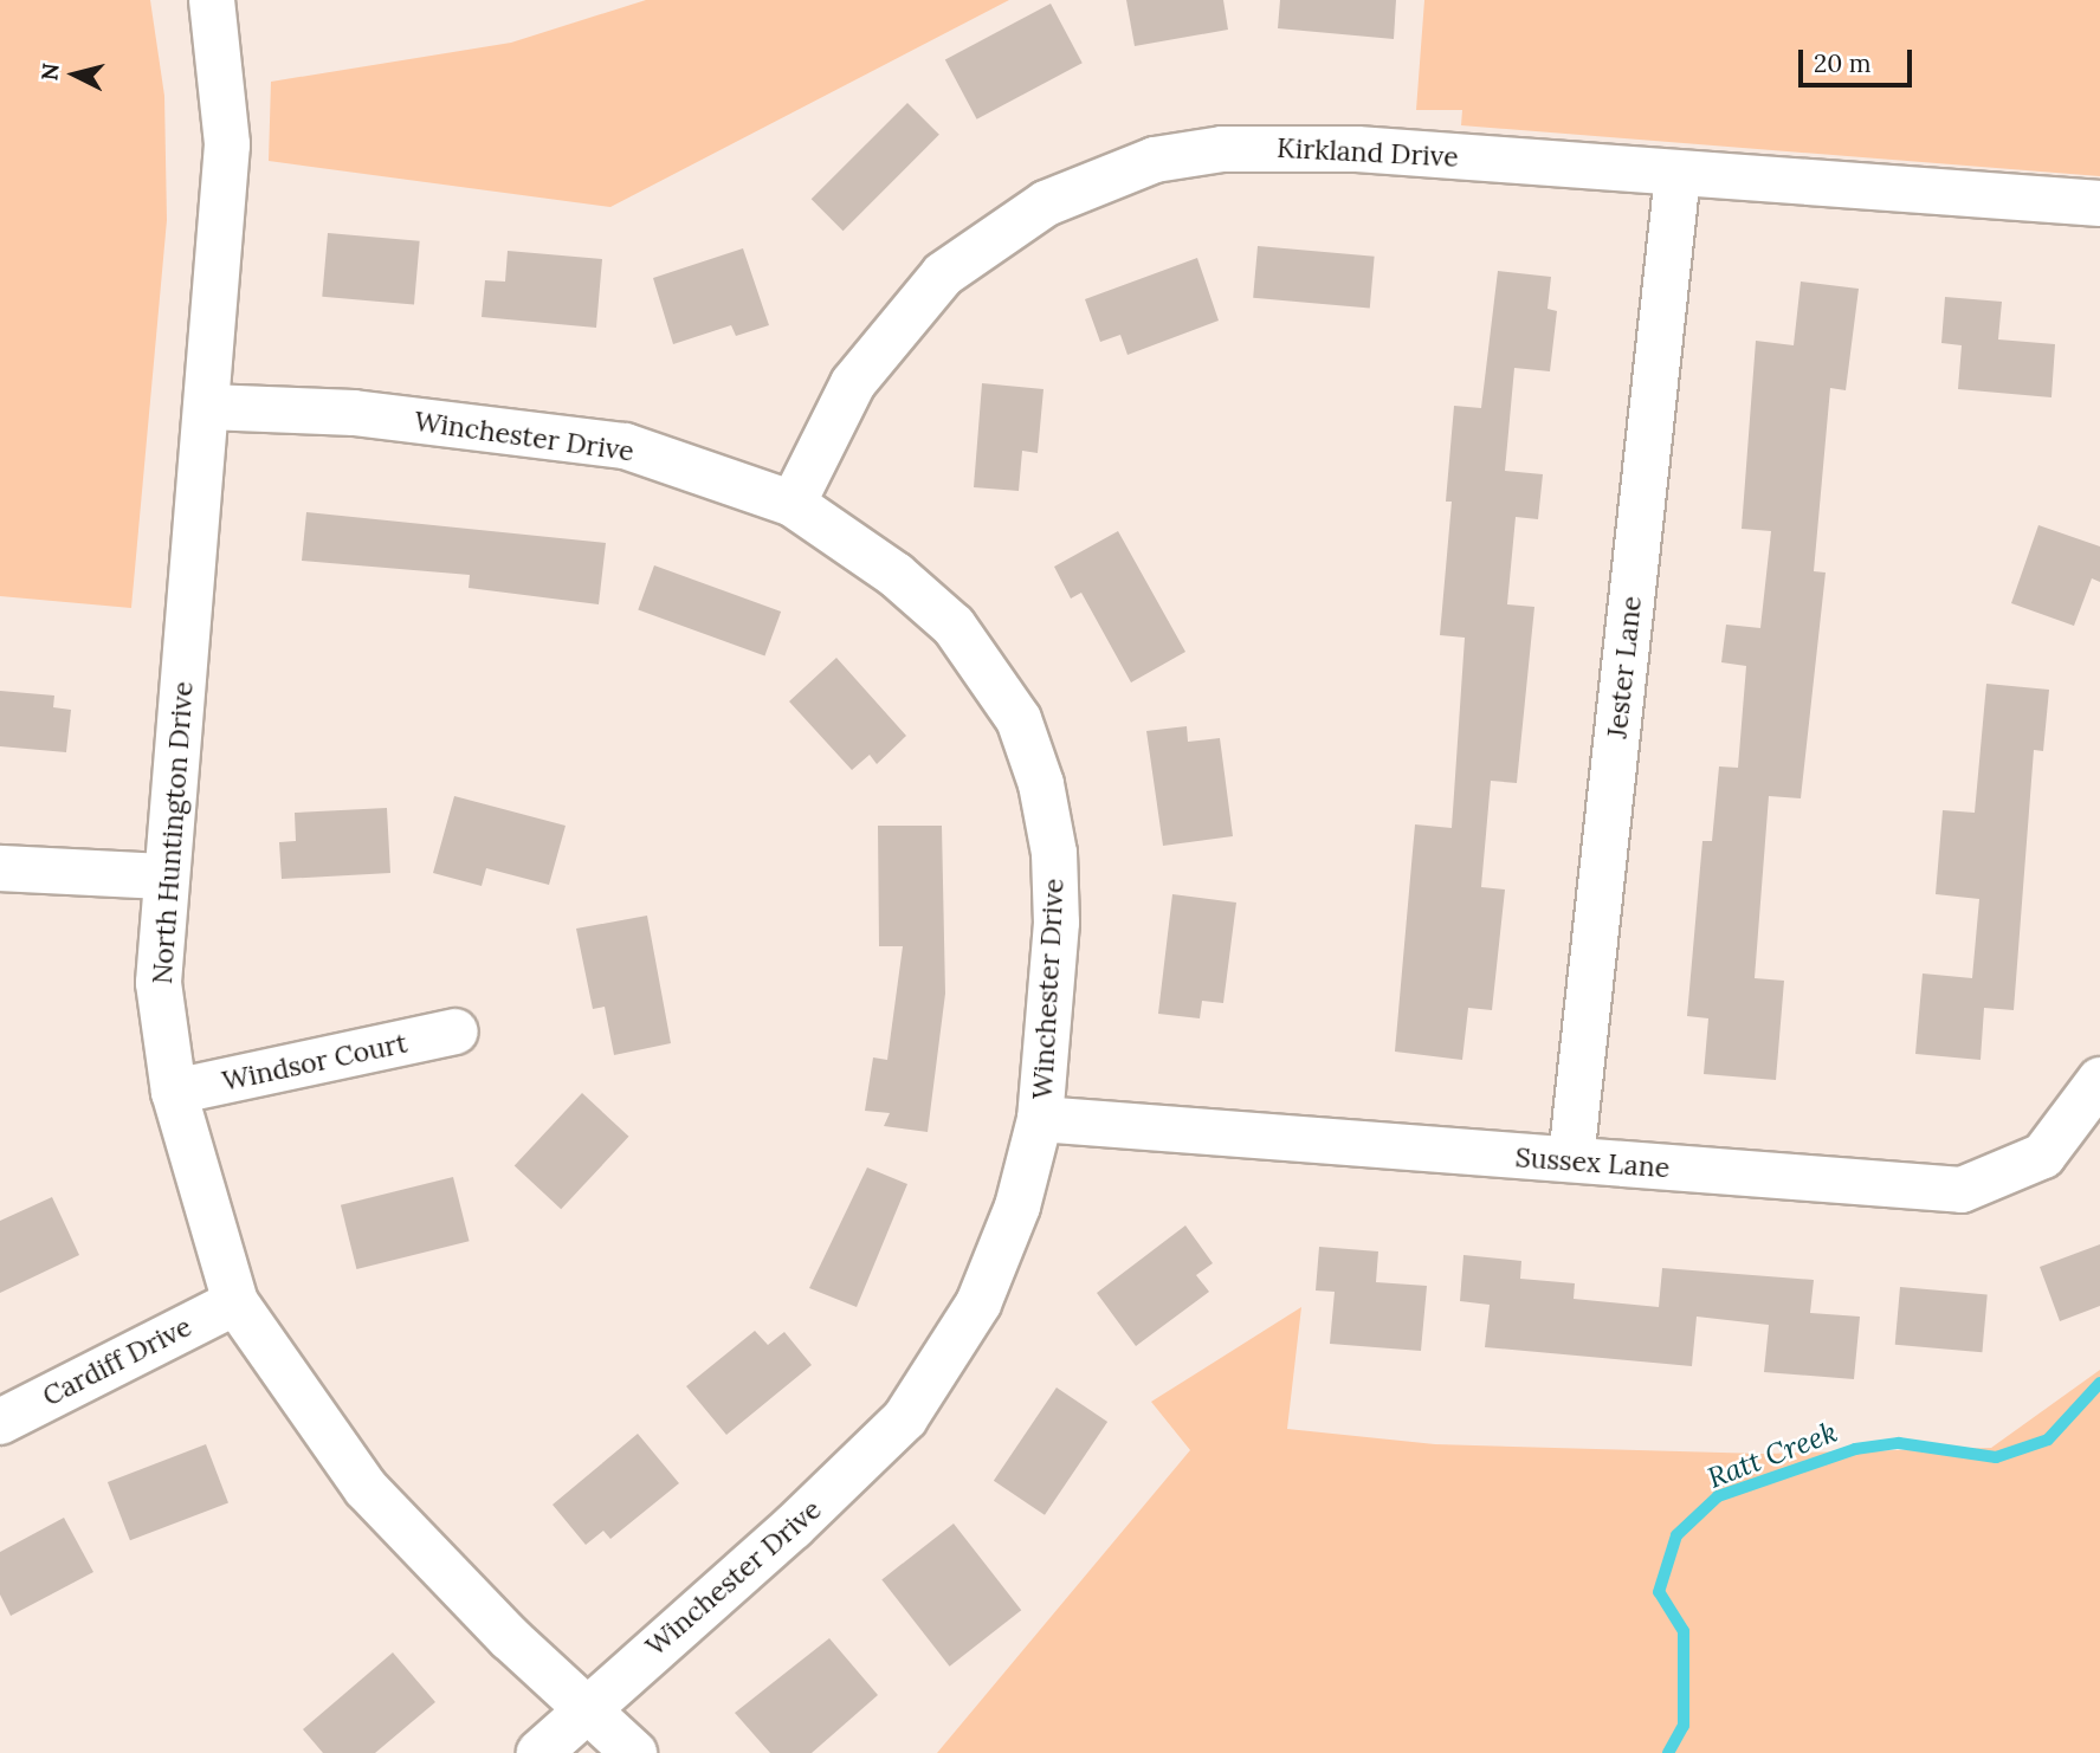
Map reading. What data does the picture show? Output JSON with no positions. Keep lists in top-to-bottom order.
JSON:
{
  "streets": {
    "street": [
      "Kirkland Drive",
      "Winchester Drive",
      "Jester Lane",
      "North Huntington Drive",
      "Windsor Court",
      "Sussex Lane",
      "Cardiff Drive"
    ]
  },
  "crossings": [
    ["Kirkland Drive", "Winchester Drive"],
    ["Kirkland Drive", "Jester Lane"],
    ["Winchester Drive", "North Huntington Drive"],
    ["Winchester Drive", "Sussex Lane"],
    ["Jester Lane", "Sussex Lane"],
    ["North Huntington Drive", "Windsor Court"],
    ["North Huntington Drive", "Cardiff Drive"]
  ],
  "water": ["Ratt Creek"],
  "scale_bar": "20 m",
  "north": "left"
}
